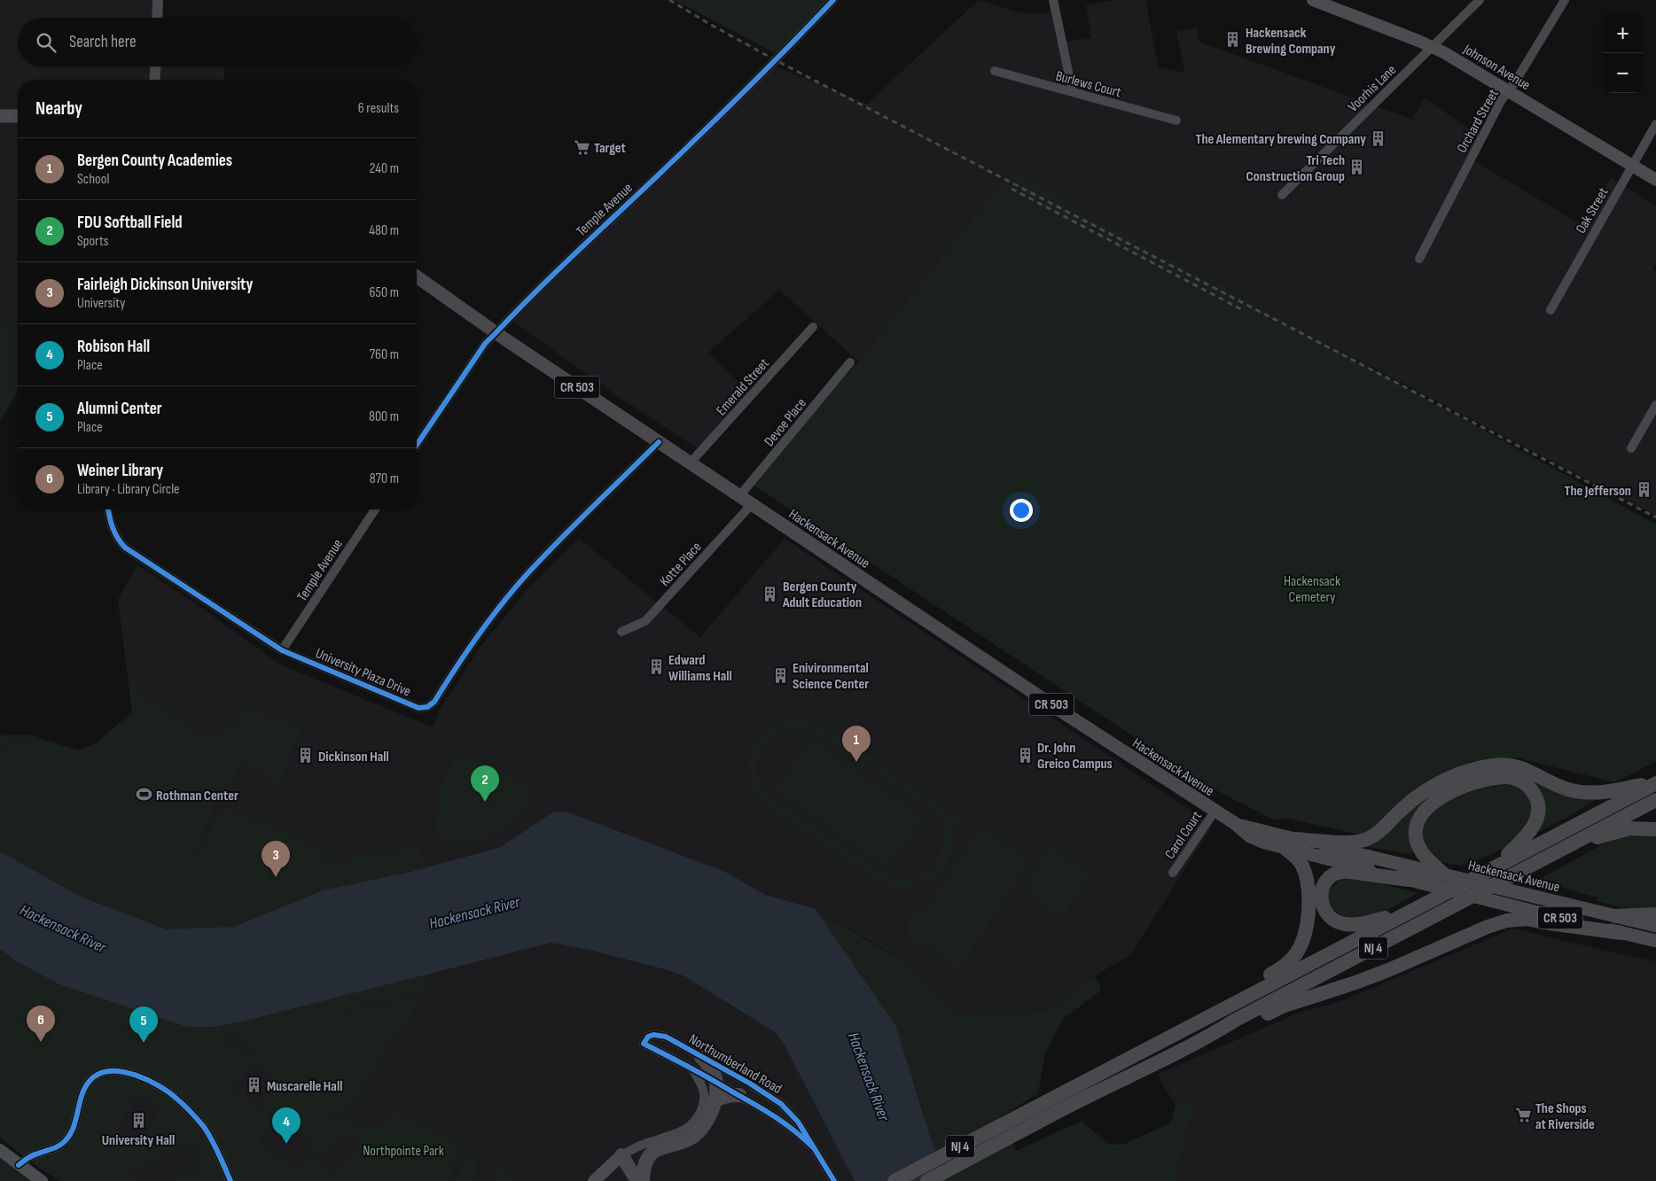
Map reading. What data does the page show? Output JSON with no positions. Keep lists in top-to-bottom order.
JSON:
{
  "streets": {
    "highway": ["NJ 4"],
    "main road": ["Johnson Avenue", "CR 503", "Hackensack Avenue"],
    "street": [
      "Burlews Court",
      "Voorhis Lane",
      "Orchard Street",
      "Temple Avenue",
      "Oak Street",
      "Emerald Street",
      "Devoe Place",
      "Kotte Place",
      "University Plaza Drive",
      "Carol Court",
      "Northumberland Road"
    ]
  },
  "crossings": [
    ["Johnson Avenue", "Voorhis Lane"],
    ["Johnson Avenue", "Orchard Street"],
    ["Johnson Avenue", "Oak Street"],
    ["Temple Avenue", "Hackensack Avenue"],
    ["Temple Avenue", "University Plaza Drive"],
    ["Emerald Street", "Hackensack Avenue"],
    ["Devoe Place", "Hackensack Avenue"],
    ["Hackensack Avenue", "Kotte Place"],
    ["Hackensack Avenue", "University Plaza Drive"],
    ["Hackensack Avenue", "Carol Court"]
  ],
  "water": ["Hackensack River"],
  "parks": ["Hackensack Cemetery", "Northpointe Park"],
  "places": {
    "building": [
      "Hackensack Brewing Company",
      "The Alementary brewing Company",
      "Tri Tech Construction Group",
      "The Jefferson",
      "Bergen County Adult Education",
      "Edward Williams Hall",
      "Enivironmental Science Center",
      "Dr. John Greico Campus",
      "Dickinson Hall",
      "Muscarelle Hall",
      "University Hall"
    ],
    "supermarket": ["Target", "The Shops at Riverside"],
    "sports": ["Rothman Center"]
  },
  "page": {
    "map_buttons": ["+", "−"],
    "search": "Search here",
    "heading": ["Nearby", "6 results"],
    "list": [
      {
        "mark": "1",
        "name": "Bergen County Academies",
        "note": "School",
        "value": "240 m"
      },
      {
        "mark": "2",
        "name": "FDU Softball Field",
        "note": "Sports",
        "value": "480 m"
      },
      {
        "mark": "3",
        "name": "Fairleigh Dickinson University",
        "note": "University",
        "value": "650 m"
      },
      {
        "mark": "4",
        "name": "Robison Hall",
        "note": "Place",
        "value": "760 m"
      },
      {
        "mark": "5",
        "name": "Alumni Center",
        "note": "Place",
        "value": "800 m"
      },
      {
        "mark": "6",
        "name": "Weiner Library",
        "note": "Library · Library Circle",
        "value": "870 m"
      }
    ],
    "pins": [
      "1",
      "2",
      "3",
      "6",
      "5",
      "4"
    ]
  }
}
